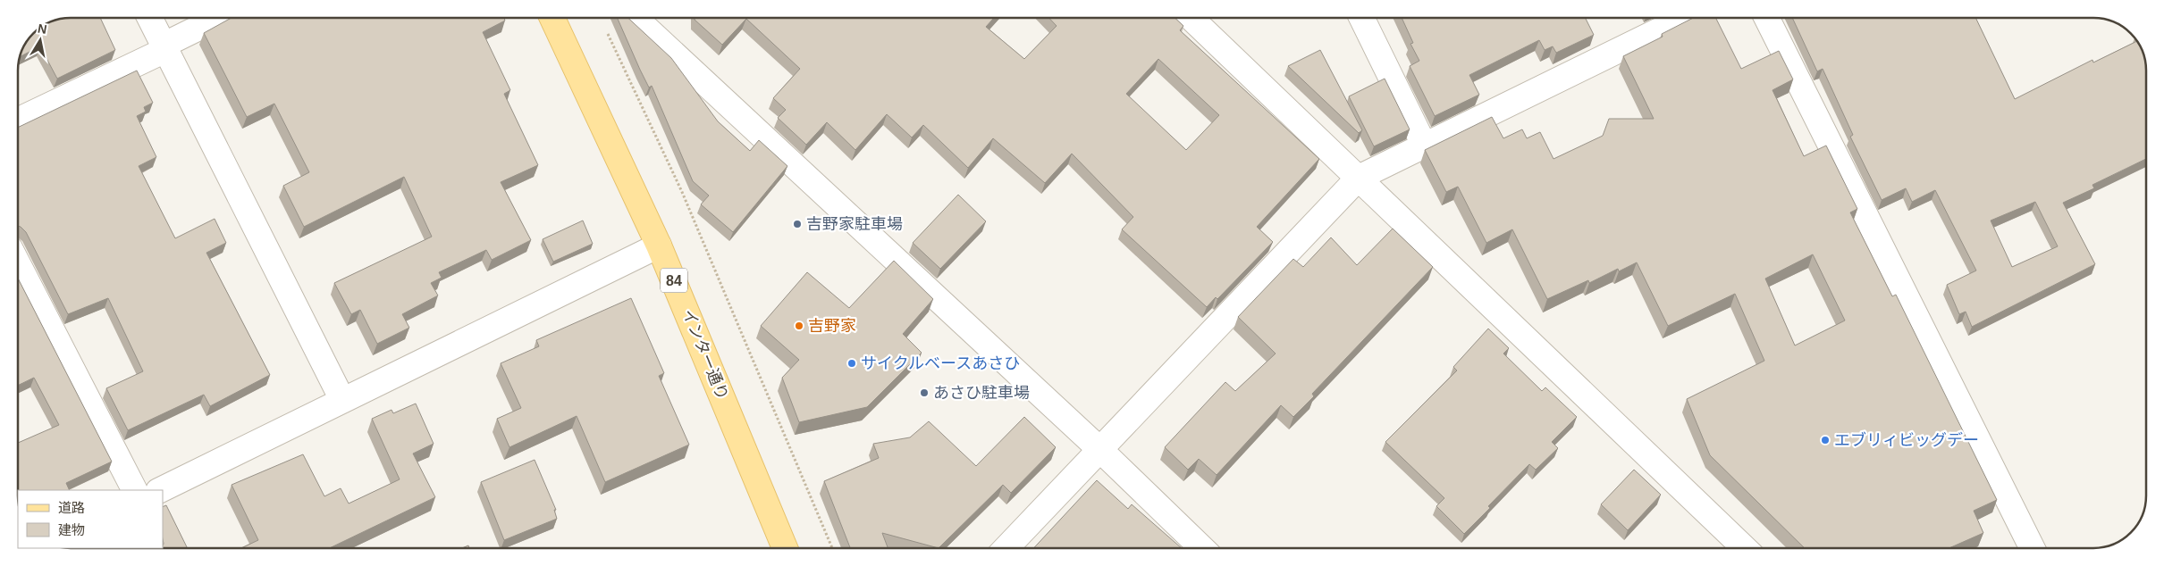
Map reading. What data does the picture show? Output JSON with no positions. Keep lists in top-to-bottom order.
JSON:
{
  "streets": {
    "main road": ["84", "インター通り"]
  },
  "places": [
    "吉野家駐車場",
    "吉野家",
    "サイクルベースあさひ",
    "あさひ駐車場",
    "エブリィビッグデー"
  ],
  "legend": ["道路", "建物"],
  "north": "top"
}
